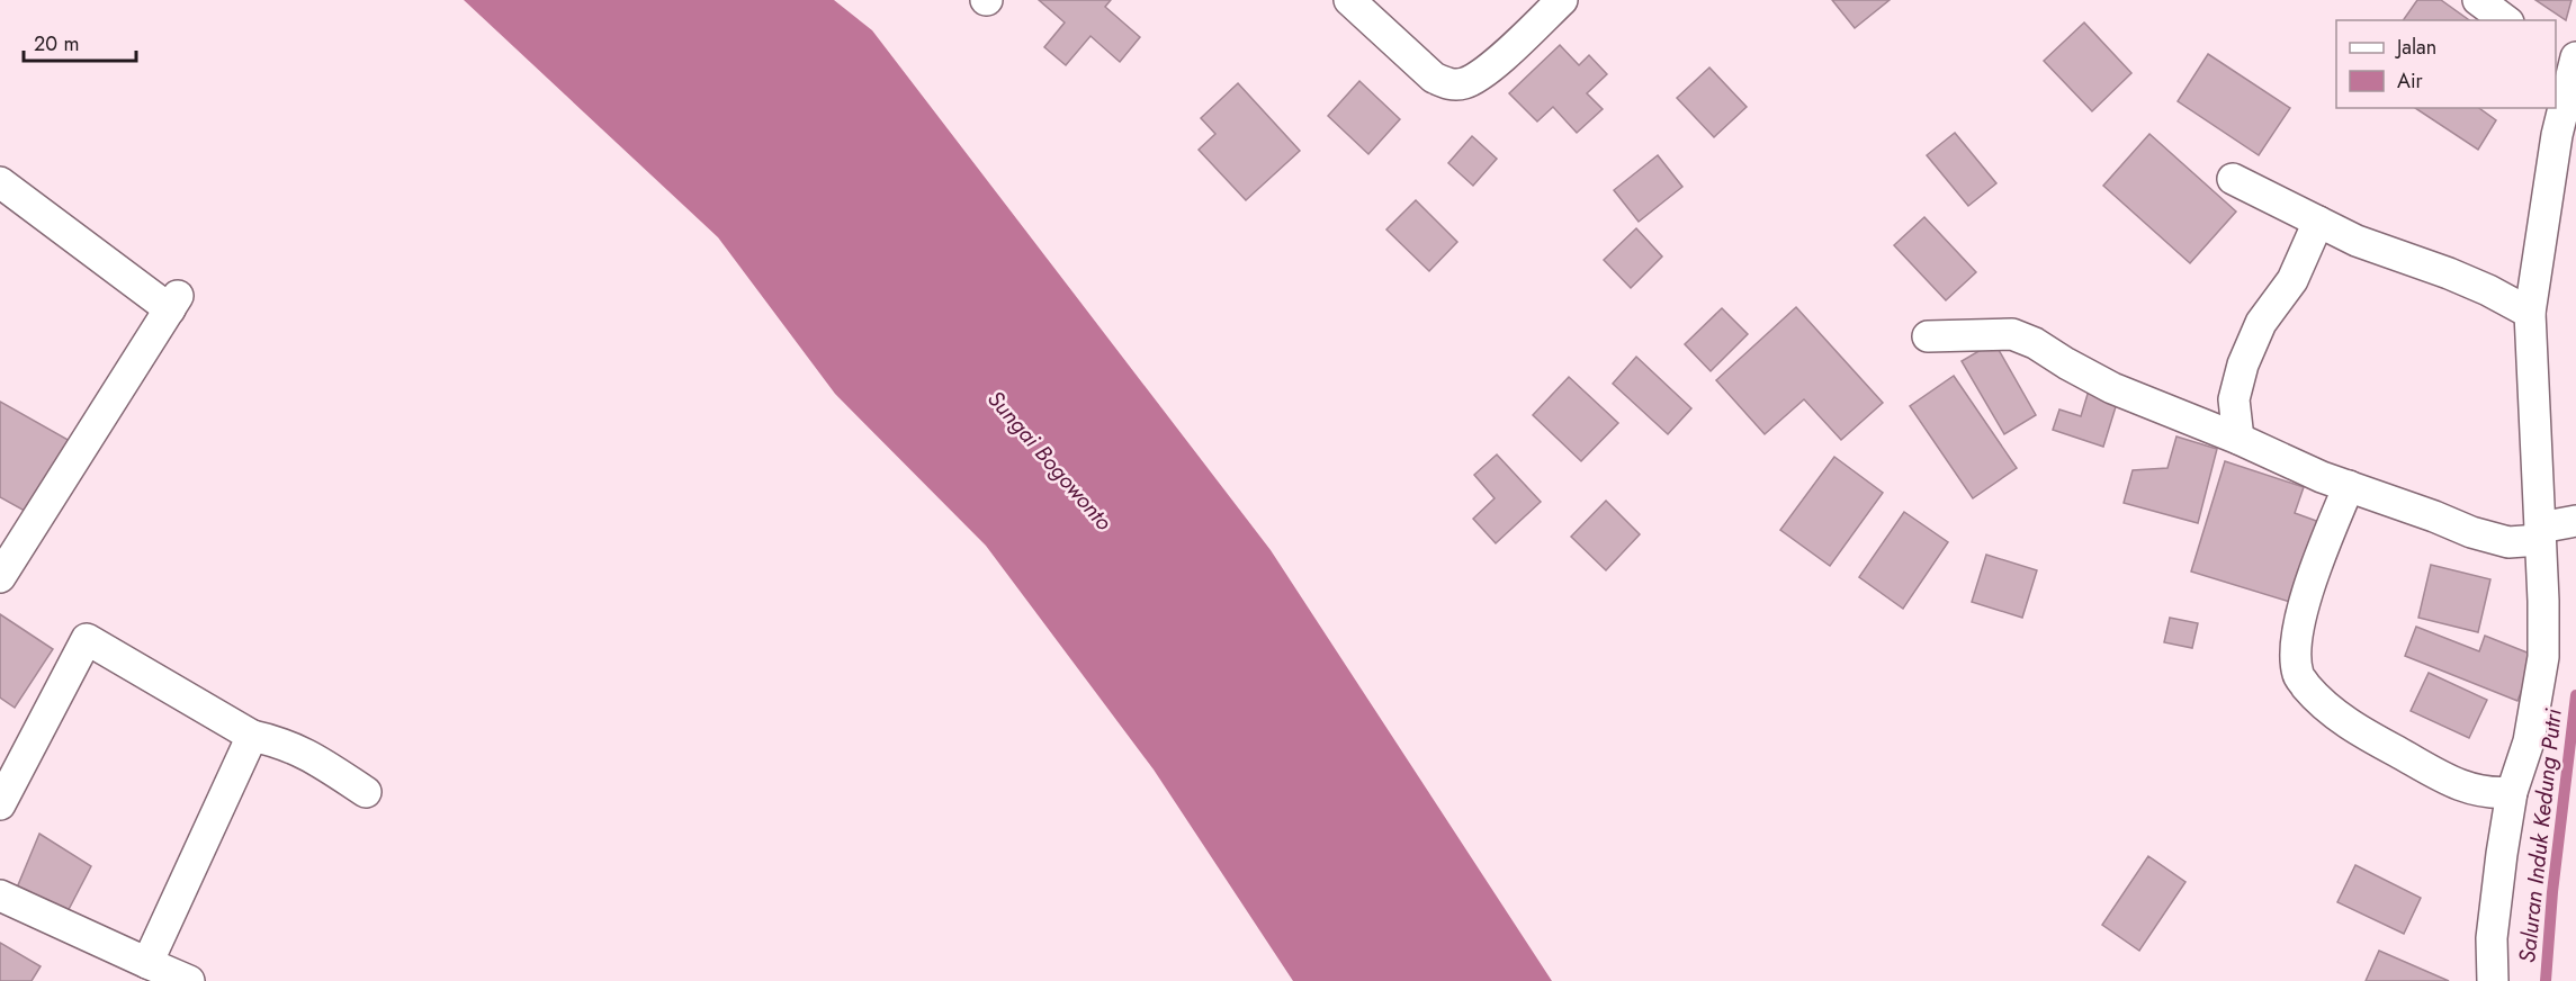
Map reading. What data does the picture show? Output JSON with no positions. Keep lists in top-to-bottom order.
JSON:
{
  "water": ["Sungai Bogowonto", "Saluran Induk Kedung Putri"],
  "legend": ["Jalan", "Air"],
  "scale_bar": "20 m"
}
